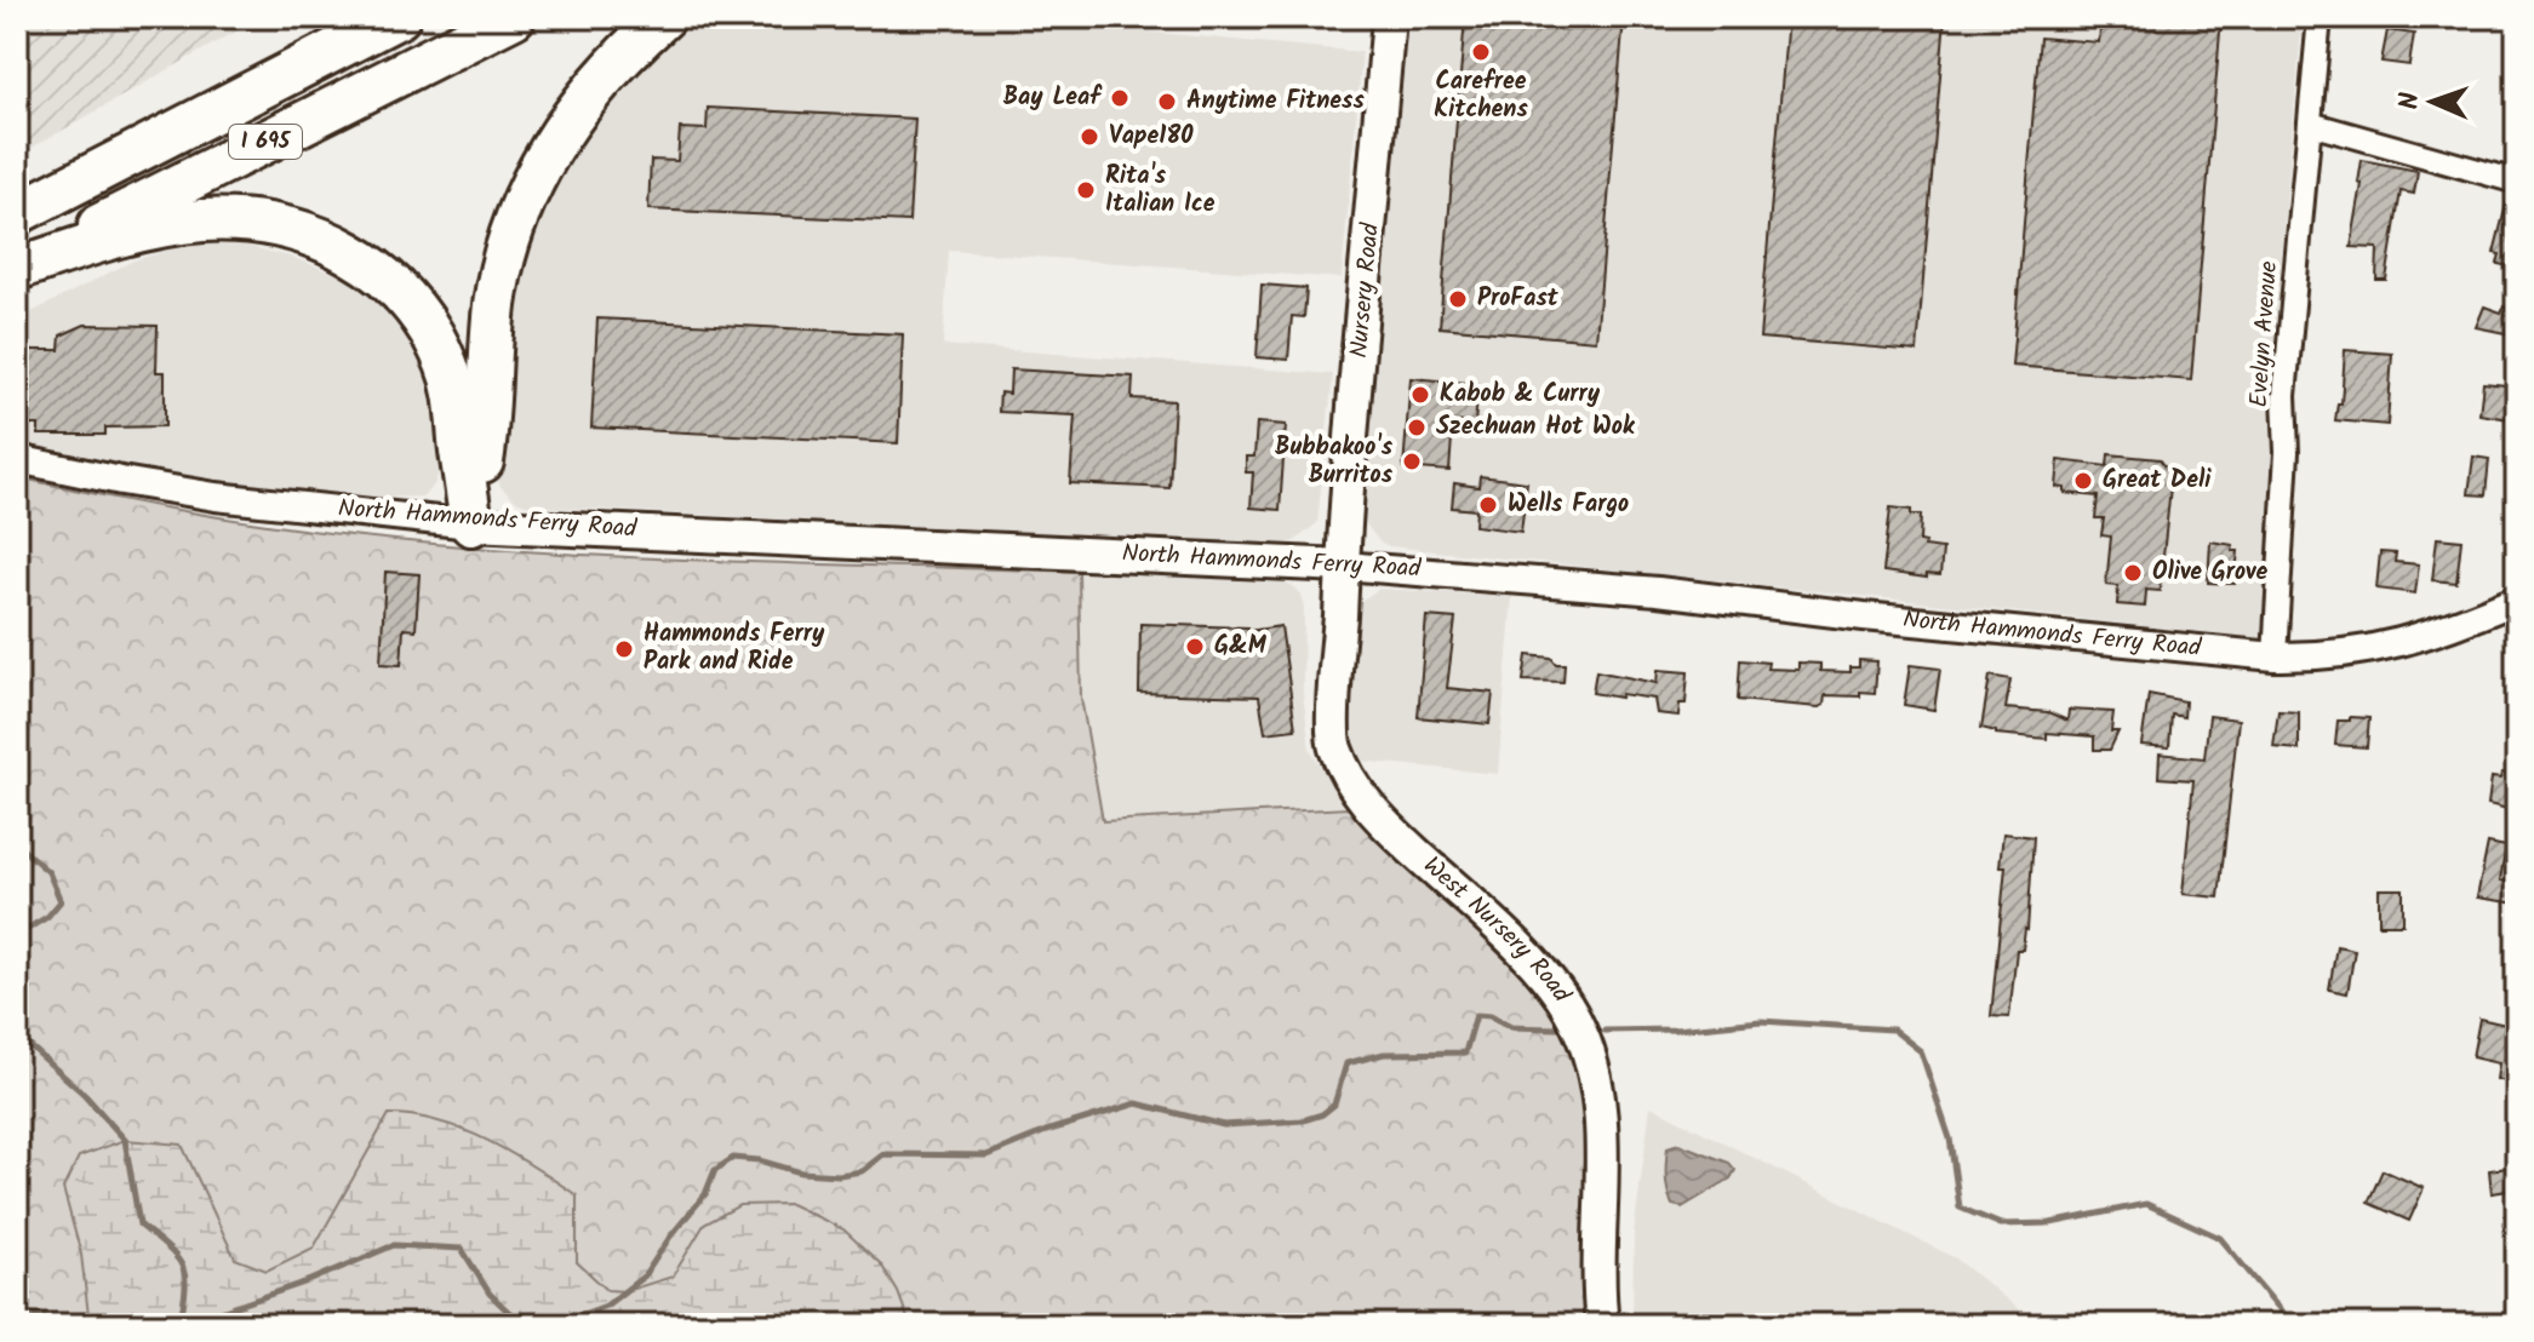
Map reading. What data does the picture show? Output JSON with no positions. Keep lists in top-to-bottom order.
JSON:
{
  "streets": {
    "highway": ["I 695"],
    "main road": ["Nursery Road", "North Hammonds Ferry Road", "West Nursery Road"],
    "street": ["Evelyn Avenue"]
  },
  "crossings": [
    ["Nursery Road", "North Hammonds Ferry Road"],
    ["Nursery Road", "West Nursery Road"],
    ["Evelyn Avenue", "North Hammonds Ferry Road"],
    ["North Hammonds Ferry Road", "West Nursery Road"]
  ],
  "places": [
    "Carefree Kitchens",
    "Bay Leaf",
    "Anytime Fitness",
    "Vape180",
    "Rita's Italian Ice",
    "ProFast",
    "Kabob & Curry",
    "Szechuan Hot Wok",
    "Bubbakoo's Burritos",
    "Great Deli",
    "Wells Fargo",
    "Olive Grove",
    "G&M",
    "Hammonds Ferry Park and Ride"
  ],
  "north": "left"
}
